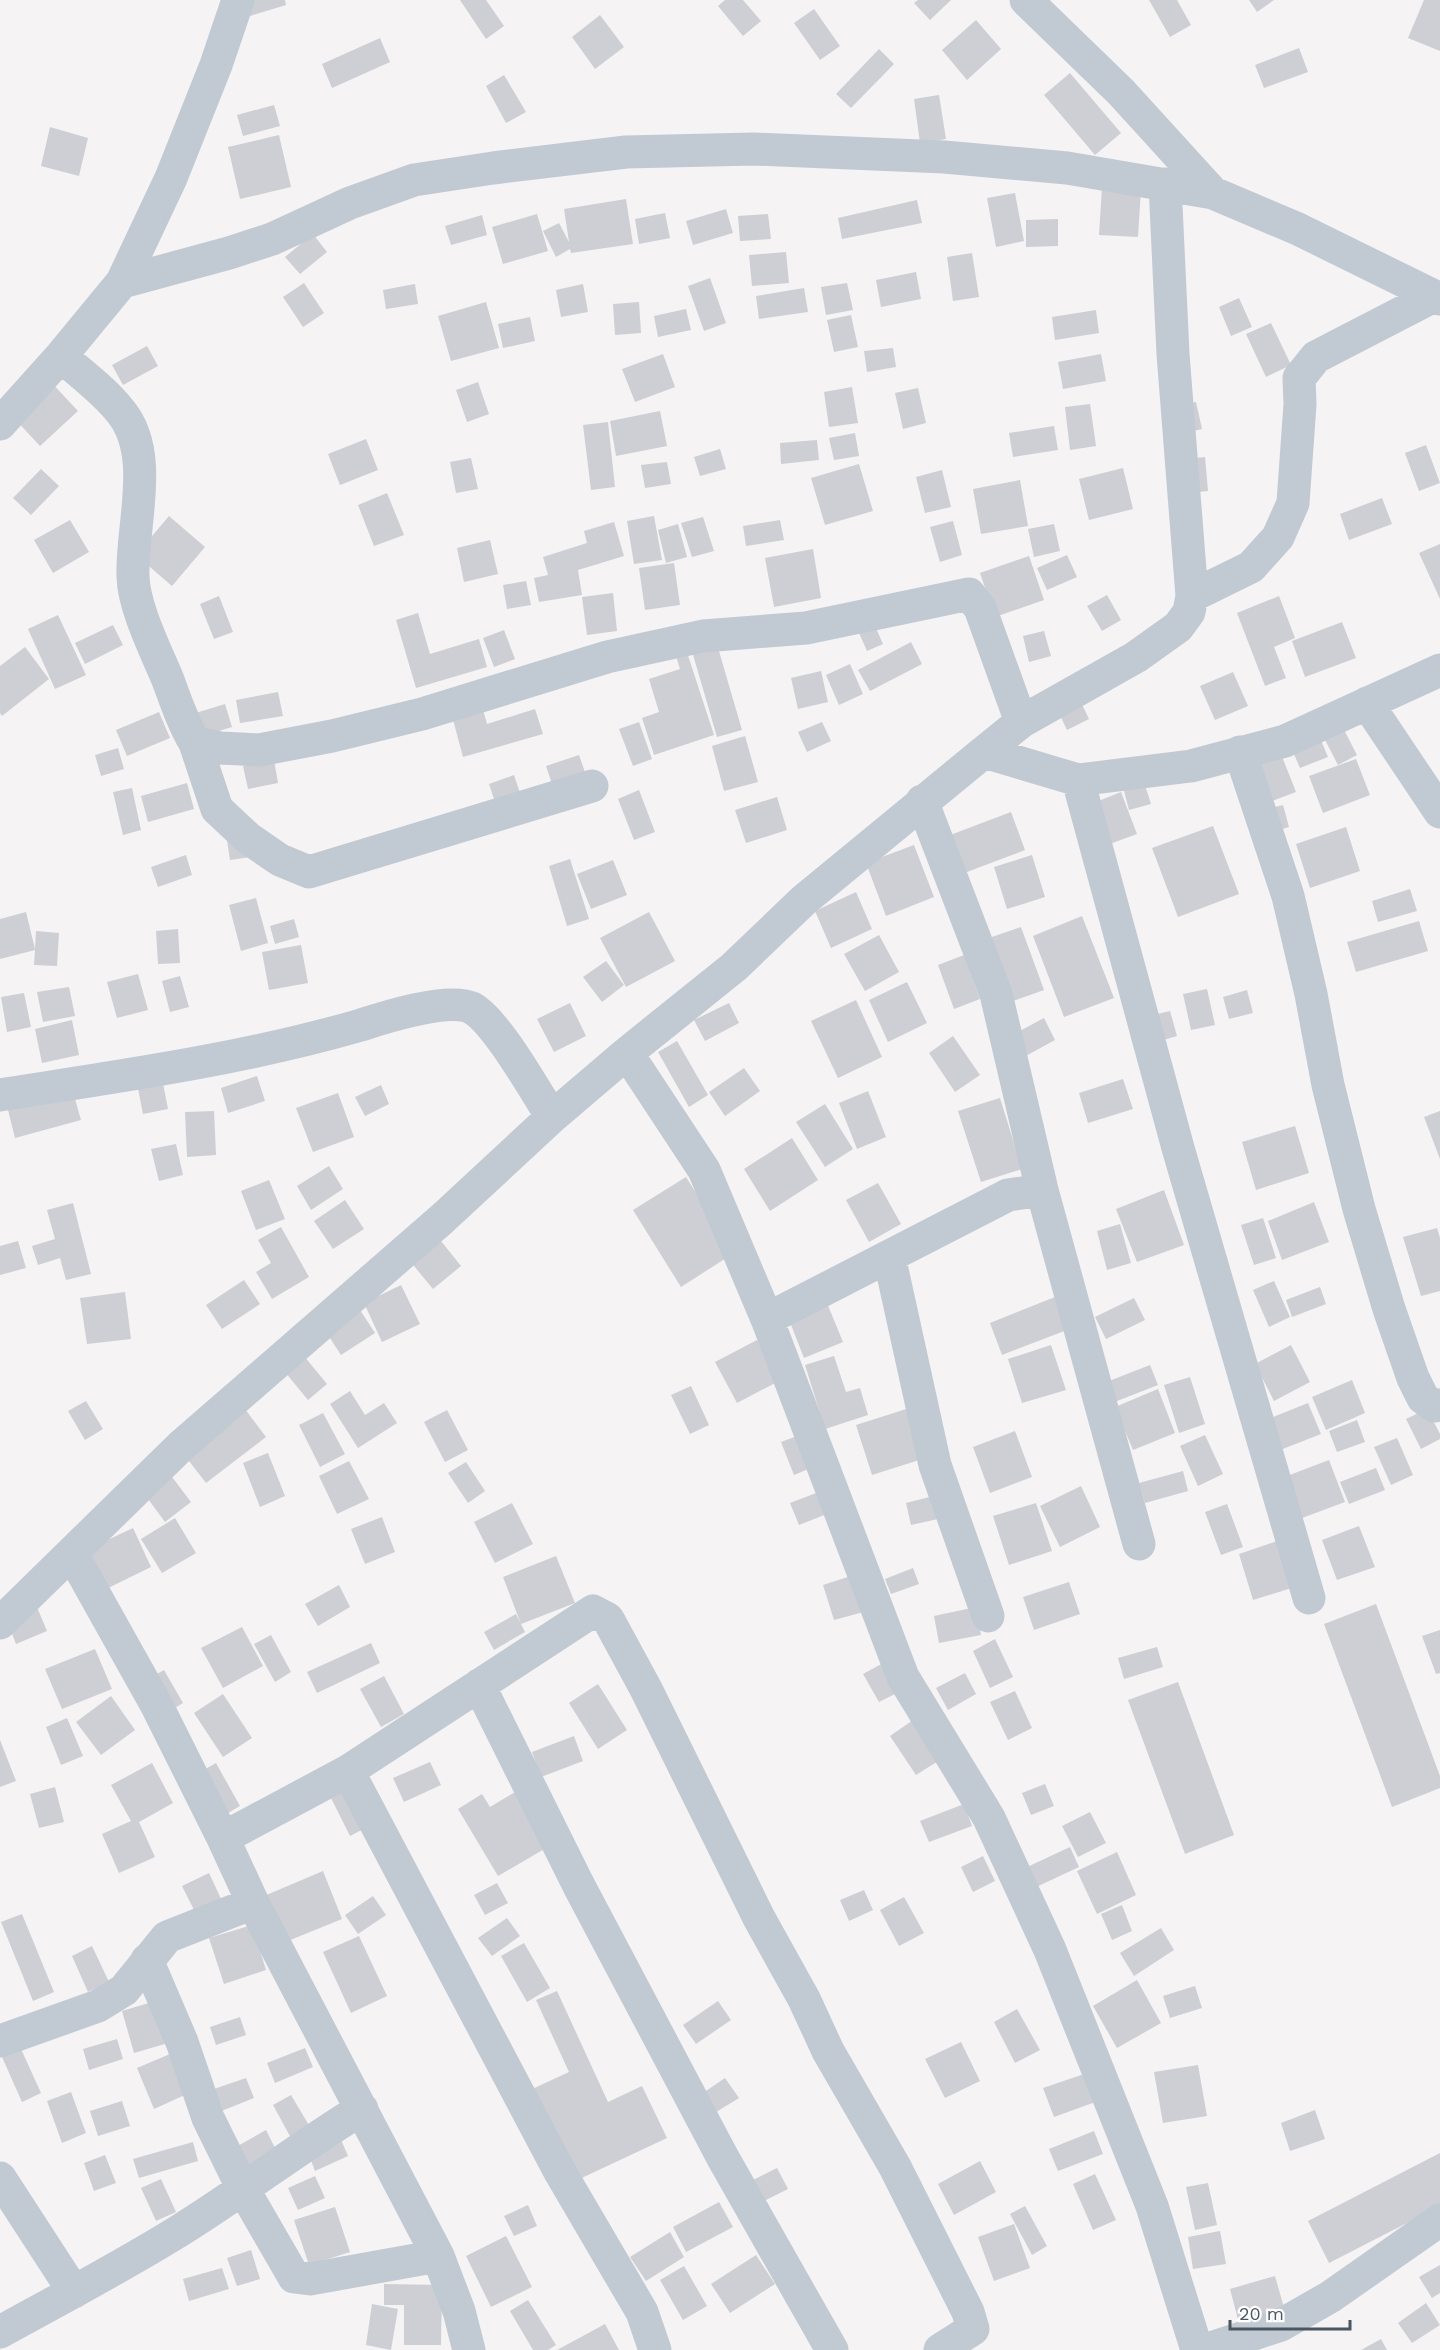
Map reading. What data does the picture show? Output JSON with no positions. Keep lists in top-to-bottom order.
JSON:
{
  "scale_bar": "20 m"
}
